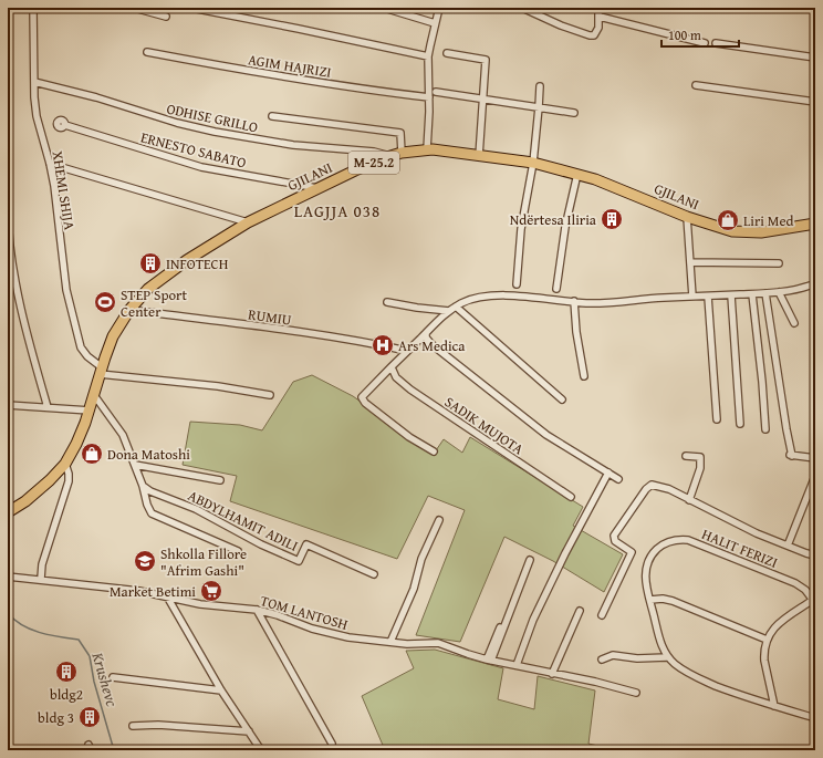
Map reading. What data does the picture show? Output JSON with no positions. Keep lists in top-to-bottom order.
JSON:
{
  "streets": {
    "main road": ["M-25.2", "GJILANI"],
    "street": [
      "AGIM HAJRIZI",
      "ODHISE GRILLO",
      "ERNESTO SABATO",
      "XHEMI SHIJA",
      "RUMIU",
      "SADIK MUJOTA",
      "ABDYLHAMIT ADILI",
      "HALIT FERIZI",
      "TOM LANTOSH"
    ]
  },
  "crossings": [
    ["ODHISE GRILLO", "GJILANI"],
    ["ODHISE GRILLO", "XHEMI SHIJA"],
    ["ERNESTO SABATO", "GJILANI"],
    ["GJILANI", "XHEMI SHIJA"],
    ["GJILANI", "RUMIU"]
  ],
  "districts": ["LAGJJA 038"],
  "water": ["Krushevc"],
  "places": {
    "building": [
      "Ndërtesa Iliria",
      "INFOTECH",
      "bldg2",
      "bldg 3"
    ],
    "shop": ["Liri Med", "Dona Matoshi"],
    "sports": ["STEP Sport Center"],
    "hospital": ["Ars Medica"],
    "school or university": ["Shkolla Fillore \"Afrim Gashi\""],
    "supermarket": ["Market Betimi"]
  },
  "scale_bar": "100 m"
}
